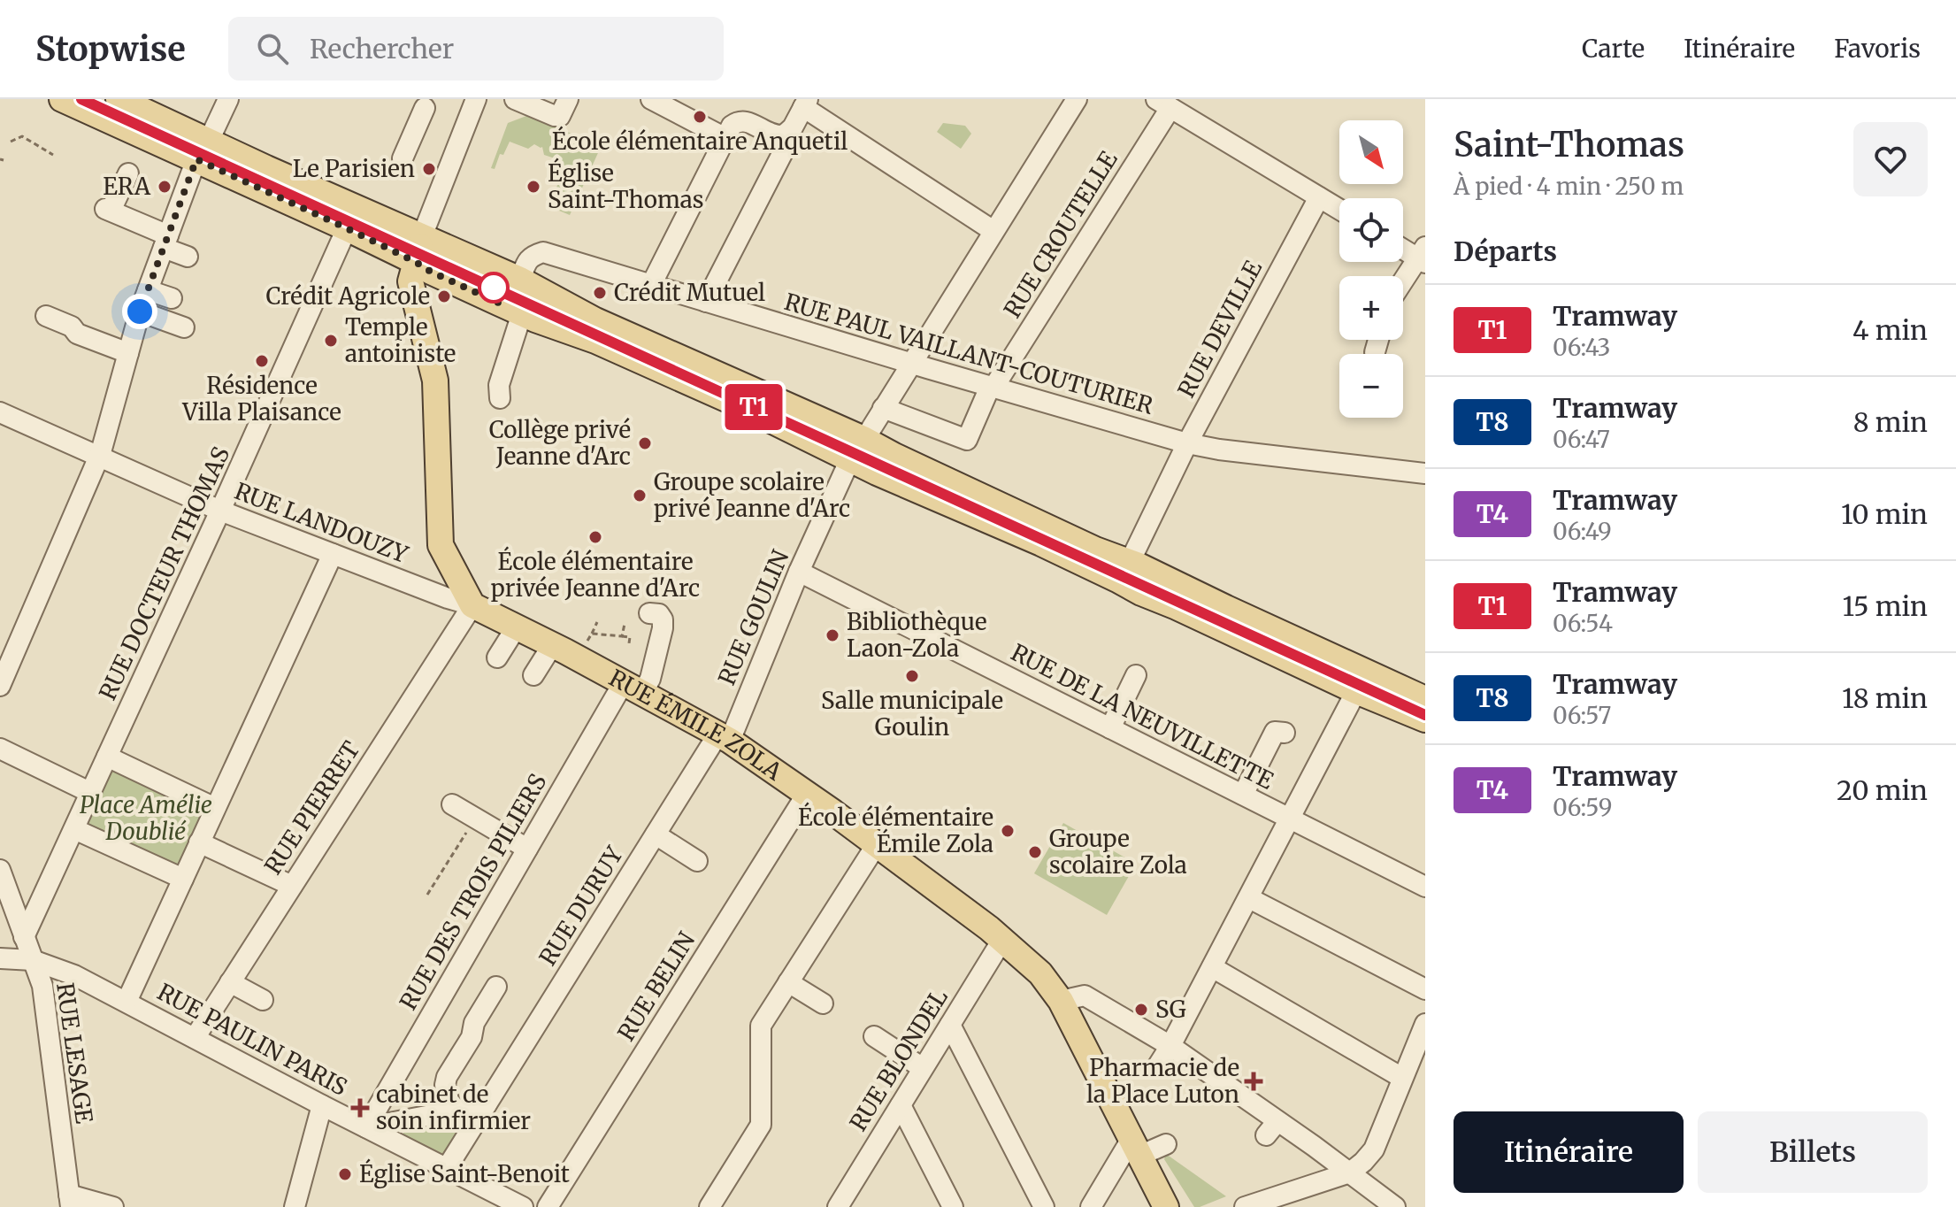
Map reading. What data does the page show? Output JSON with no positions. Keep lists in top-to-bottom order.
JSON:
{
  "streets": {
    "main road": ["RUE ÉMILE ZOLA"],
    "street": [
      "RUE CROUTELLE",
      "RUE DEVILLE",
      "RUE PAUL VAILLANT-COUTURIER",
      "RUE LANDOUZY",
      "RUE DOCTEUR THOMAS",
      "RUE GOULIN",
      "RUE DE LA NEUVILLETTE",
      "RUE PIERRET",
      "RUE DES TROIS PILIERS",
      "RUE DURUY",
      "RUE BELIN",
      "RUE PAULIN PARIS",
      "RUE LESAGE",
      "RUE BLONDEL"
    ]
  },
  "crossings": [
    ["RUE CROUTELLE", "RUE PAUL VAILLANT-COUTURIER"],
    ["RUE CROUTELLE", "RUE GOULIN"],
    ["RUE DEVILLE", "RUE PAUL VAILLANT-COUTURIER"],
    ["RUE PAUL VAILLANT-COUTURIER", "RUE GOULIN"],
    ["RUE LANDOUZY", "RUE DOCTEUR THOMAS"],
    ["RUE LANDOUZY", "RUE ÉMILE ZOLA"],
    ["RUE LANDOUZY", "RUE PIERRET"],
    ["RUE DOCTEUR THOMAS", "RUE LESAGE"],
    ["RUE GOULIN", "RUE DE LA NEUVILLETTE"],
    ["RUE GOULIN", "RUE ÉMILE ZOLA"],
    ["RUE GOULIN", "RUE DURUY"],
    ["RUE ÉMILE ZOLA", "RUE PIERRET"],
    ["RUE ÉMILE ZOLA", "RUE DES TROIS PILIERS"],
    ["RUE ÉMILE ZOLA", "RUE DURUY"],
    ["RUE ÉMILE ZOLA", "RUE BELIN"],
    ["RUE ÉMILE ZOLA", "RUE BLONDEL"],
    ["RUE PIERRET", "RUE PAULIN PARIS"],
    ["RUE DES TROIS PILIERS", "RUE PAULIN PARIS"],
    ["RUE DURUY", "RUE PAULIN PARIS"],
    ["RUE PAULIN PARIS", "RUE LESAGE"]
  ],
  "parks": ["Place Amélie Doublié"],
  "places": {
    "other": [
      "École élémentaire Anquetil",
      "Le Parisien",
      "ERA",
      "Église Saint-Thomas",
      "Crédit Mutuel",
      "Crédit Agricole",
      "Temple antoiniste",
      "Résidence Villa Plaisance",
      "Collège privé Jeanne d'Arc",
      "Groupe scolaire privé Jeanne d'Arc",
      "École élémentaire privée Jeanne d'Arc",
      "Bibliothèque Laon-Zola",
      "Salle municipale Goulin",
      "École élémentaire Émile Zola",
      "Groupe scolaire Zola",
      "SG",
      "Église Saint-Benoit"
    ],
    "health": ["Pharmacie de la Place Luton", "cabinet de soin infirmier"]
  },
  "lines": ["tram line T1"],
  "north": "bottom right",
  "page": {
    "header": "Stopwise",
    "search": "Rechercher",
    "nav": ["Carte", "Itinéraire", "Favoris"],
    "on_map": "T1",
    "heading": [
      ["Saint-Thomas", "À pied · 4 min · 250 m"],
      "Départs"
    ],
    "map_buttons": ["+", "−"],
    "list": [
      {
        "mark": "T1",
        "name": "Tramway",
        "note": "06:43",
        "value": "4 min"
      },
      {
        "mark": "T8",
        "name": "Tramway",
        "note": "06:47",
        "value": "8 min"
      },
      {
        "mark": "T4",
        "name": "Tramway",
        "note": "06:49",
        "value": "10 min"
      },
      {
        "mark": "T1",
        "name": "Tramway",
        "note": "06:54",
        "value": "15 min"
      },
      {
        "mark": "T8",
        "name": "Tramway",
        "note": "06:57",
        "value": "18 min"
      },
      {
        "mark": "T4",
        "name": "Tramway",
        "note": "06:59",
        "value": "20 min"
      }
    ],
    "buttons": ["Itinéraire", "Billets"]
  }
}
